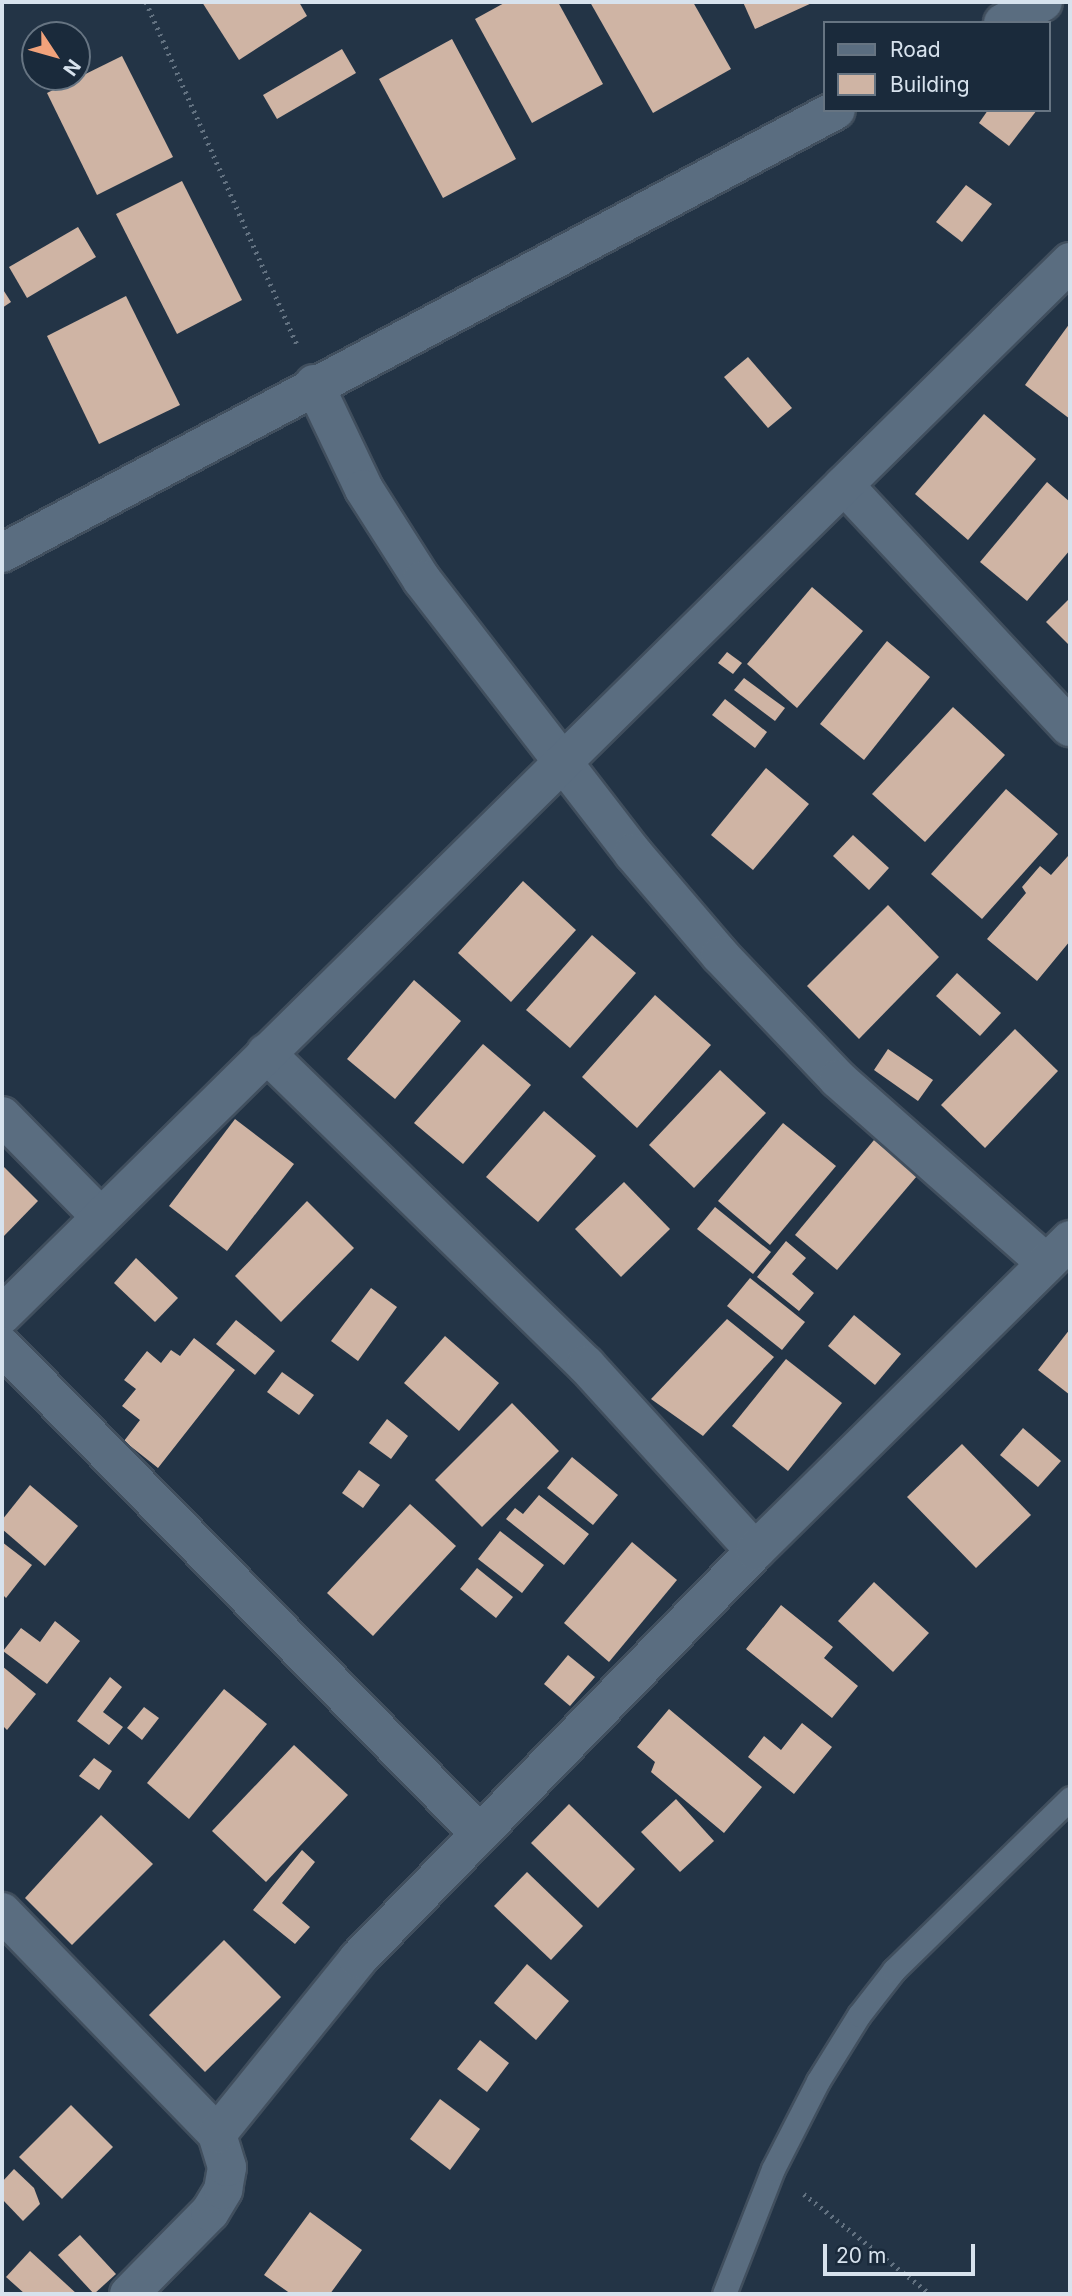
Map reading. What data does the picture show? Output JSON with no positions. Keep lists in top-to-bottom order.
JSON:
{
  "legend": ["Road", "Building"],
  "scale_bar": "20 m",
  "north": "bottom right"
}
